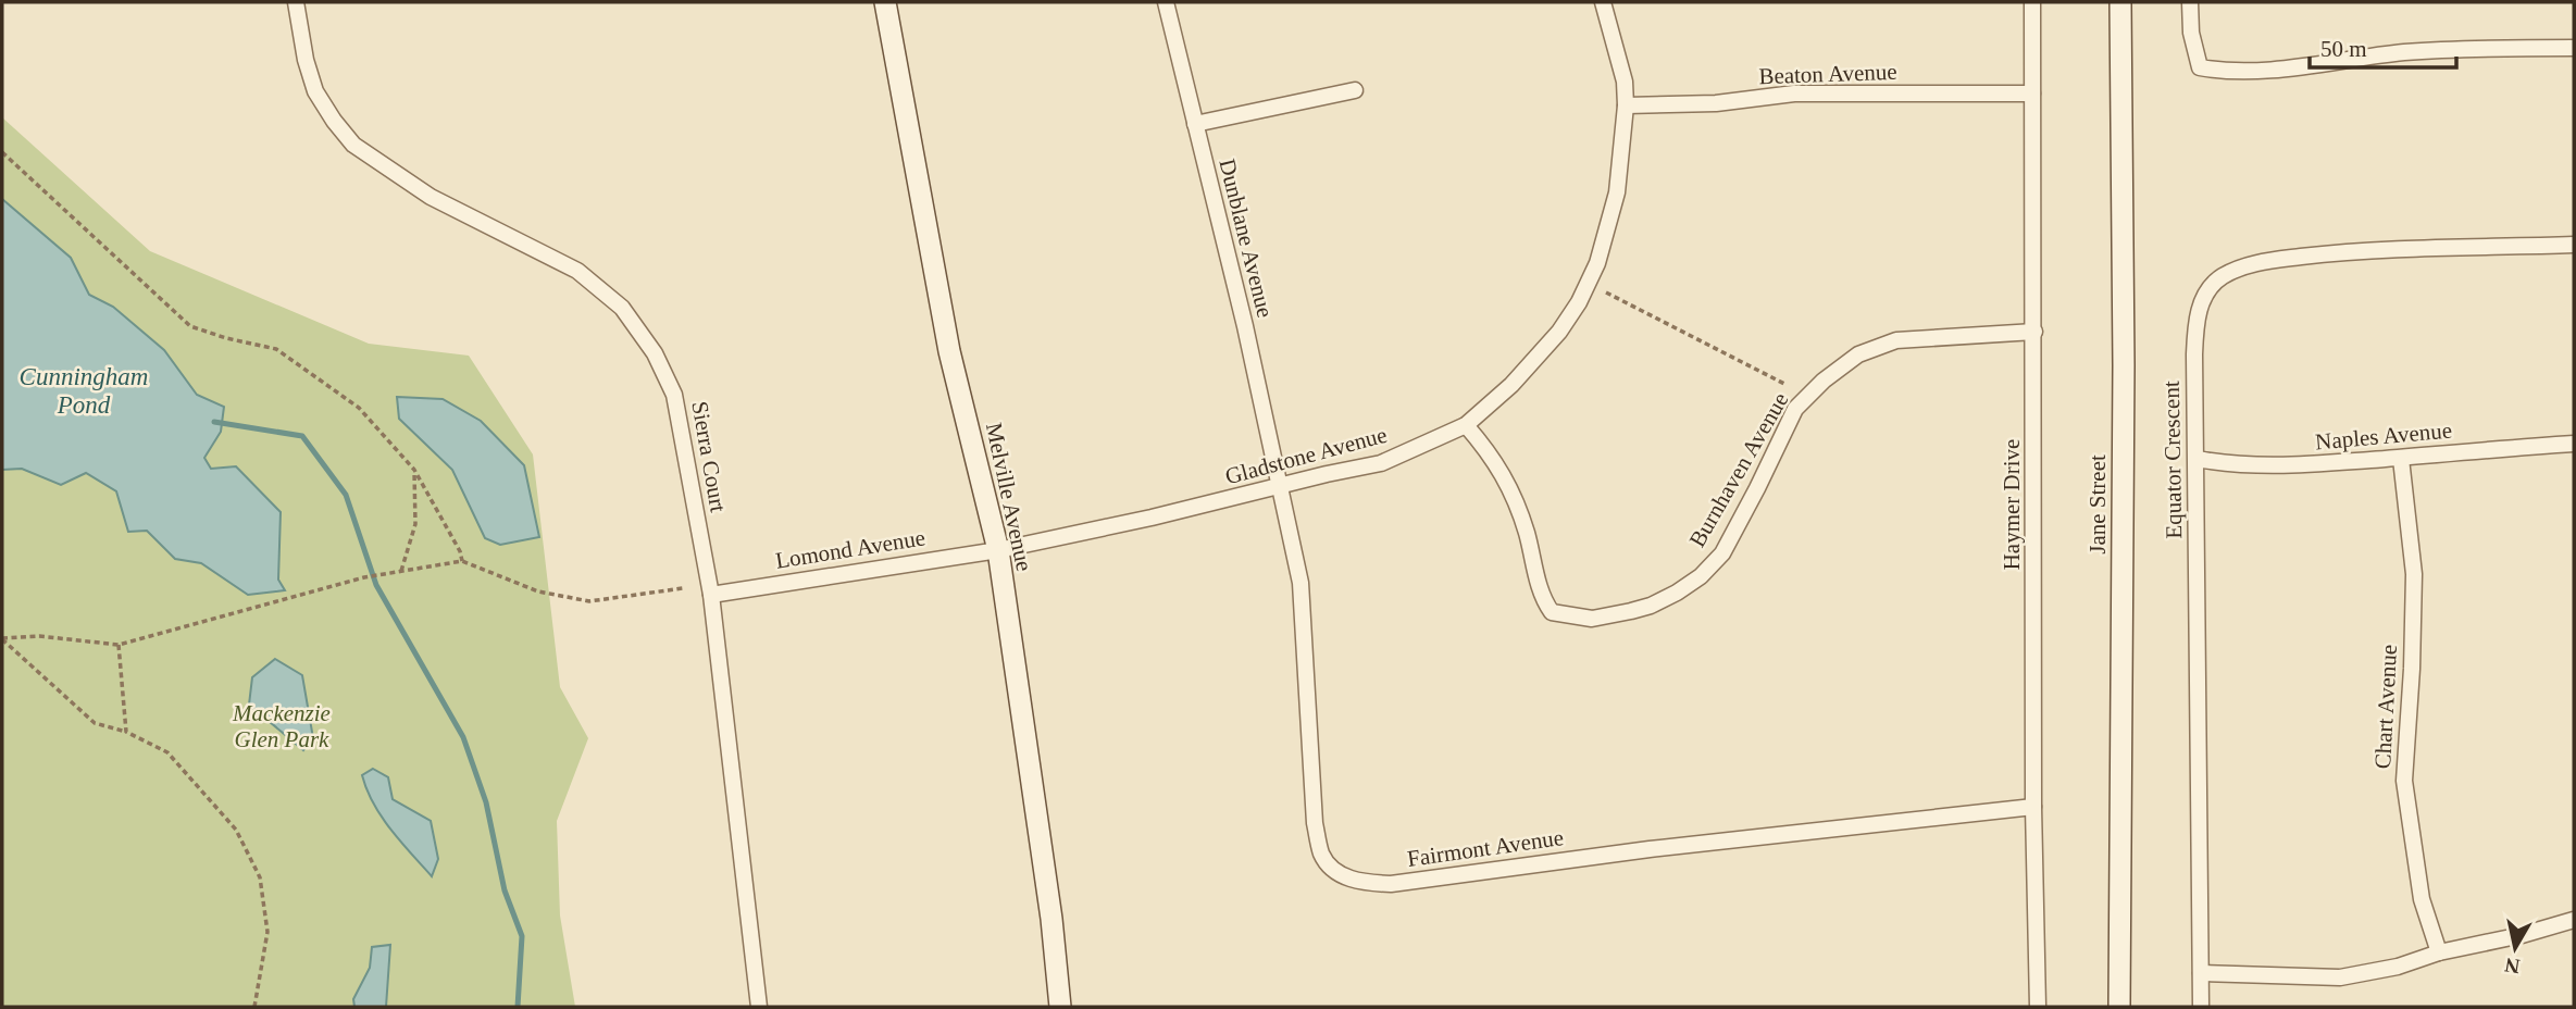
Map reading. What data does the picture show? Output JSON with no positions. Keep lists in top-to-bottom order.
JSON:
{
  "streets": {
    "street": [
      "Beaton Avenue",
      "Dunblane Avenue",
      "Naples Avenue",
      "Gladstone Avenue",
      "Sierra Court",
      "Equator Crescent",
      "Burnhaven Avenue",
      "Melville Avenue",
      "Haymer Drive",
      "Jane Street",
      "Lomond Avenue",
      "Chart Avenue",
      "Fairmont Avenue"
    ]
  },
  "crossings": [
    ["Beaton Avenue", "Gladstone Avenue"],
    ["Beaton Avenue", "Haymer Drive"],
    ["Dunblane Avenue", "Gladstone Avenue"],
    ["Dunblane Avenue", "Fairmont Avenue"],
    ["Naples Avenue", "Equator Crescent"],
    ["Naples Avenue", "Chart Avenue"],
    ["Gladstone Avenue", "Burnhaven Avenue"],
    ["Gladstone Avenue", "Melville Avenue"],
    ["Gladstone Avenue", "Lomond Avenue"],
    ["Gladstone Avenue", "Fairmont Avenue"],
    ["Sierra Court", "Lomond Avenue"],
    ["Burnhaven Avenue", "Haymer Drive"],
    ["Melville Avenue", "Lomond Avenue"],
    ["Haymer Drive", "Fairmont Avenue"]
  ],
  "water": ["Cunningham Pond"],
  "parks": ["Mackenzie Glen Park"],
  "scale_bar": "50 m",
  "north": "bottom"
}
